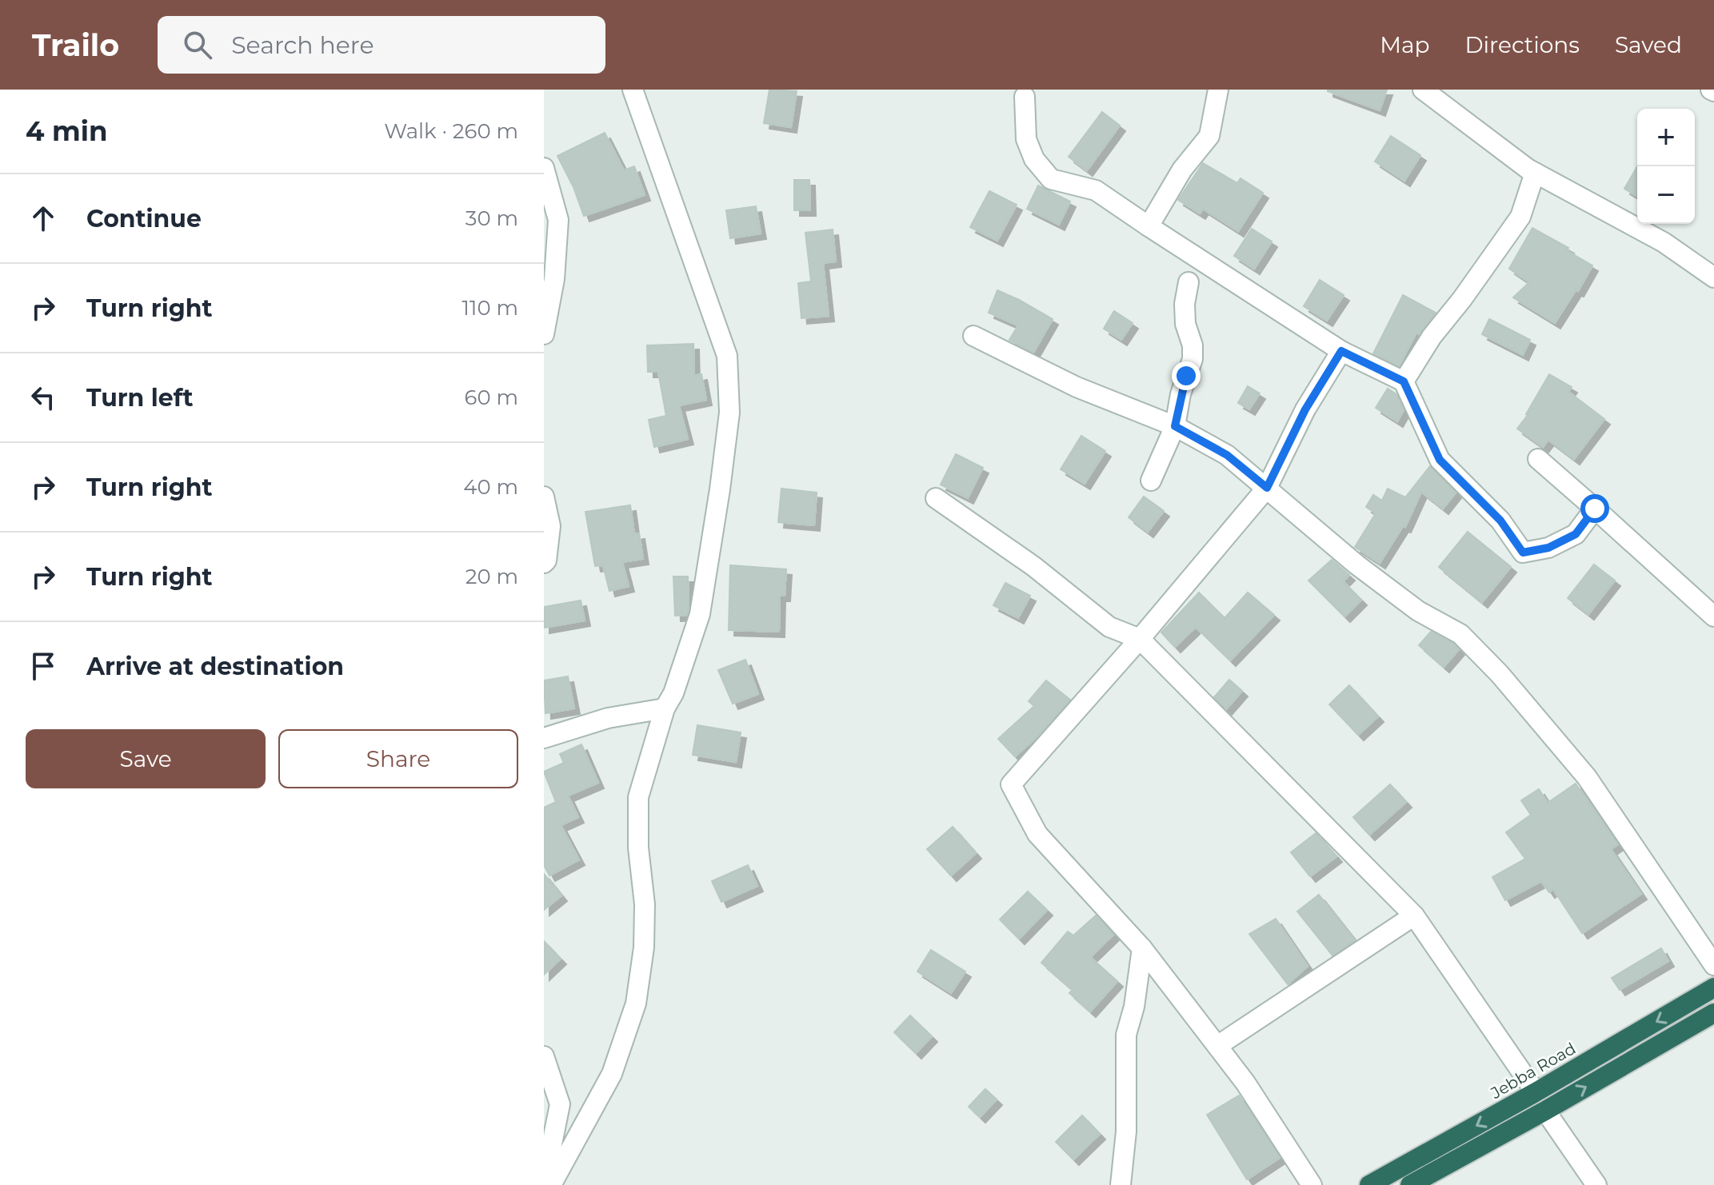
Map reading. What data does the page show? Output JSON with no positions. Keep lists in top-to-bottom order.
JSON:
{
  "streets": {
    "highway": ["Jebba Road"]
  },
  "page": {
    "header": "Trailo",
    "search": "Search here",
    "nav": ["Map", "Directions", "Saved"],
    "heading": ["4 min", "Walk · 260 m"],
    "map_buttons": ["+", "−"],
    "list": [
      ["Continue", "30 m"],
      ["Turn right", "110 m"],
      ["Turn left", "60 m"],
      ["Turn right", "40 m"],
      ["Turn right", "20 m"],
      "Arrive at destination"
    ],
    "buttons": ["Save", "Share"]
  }
}
